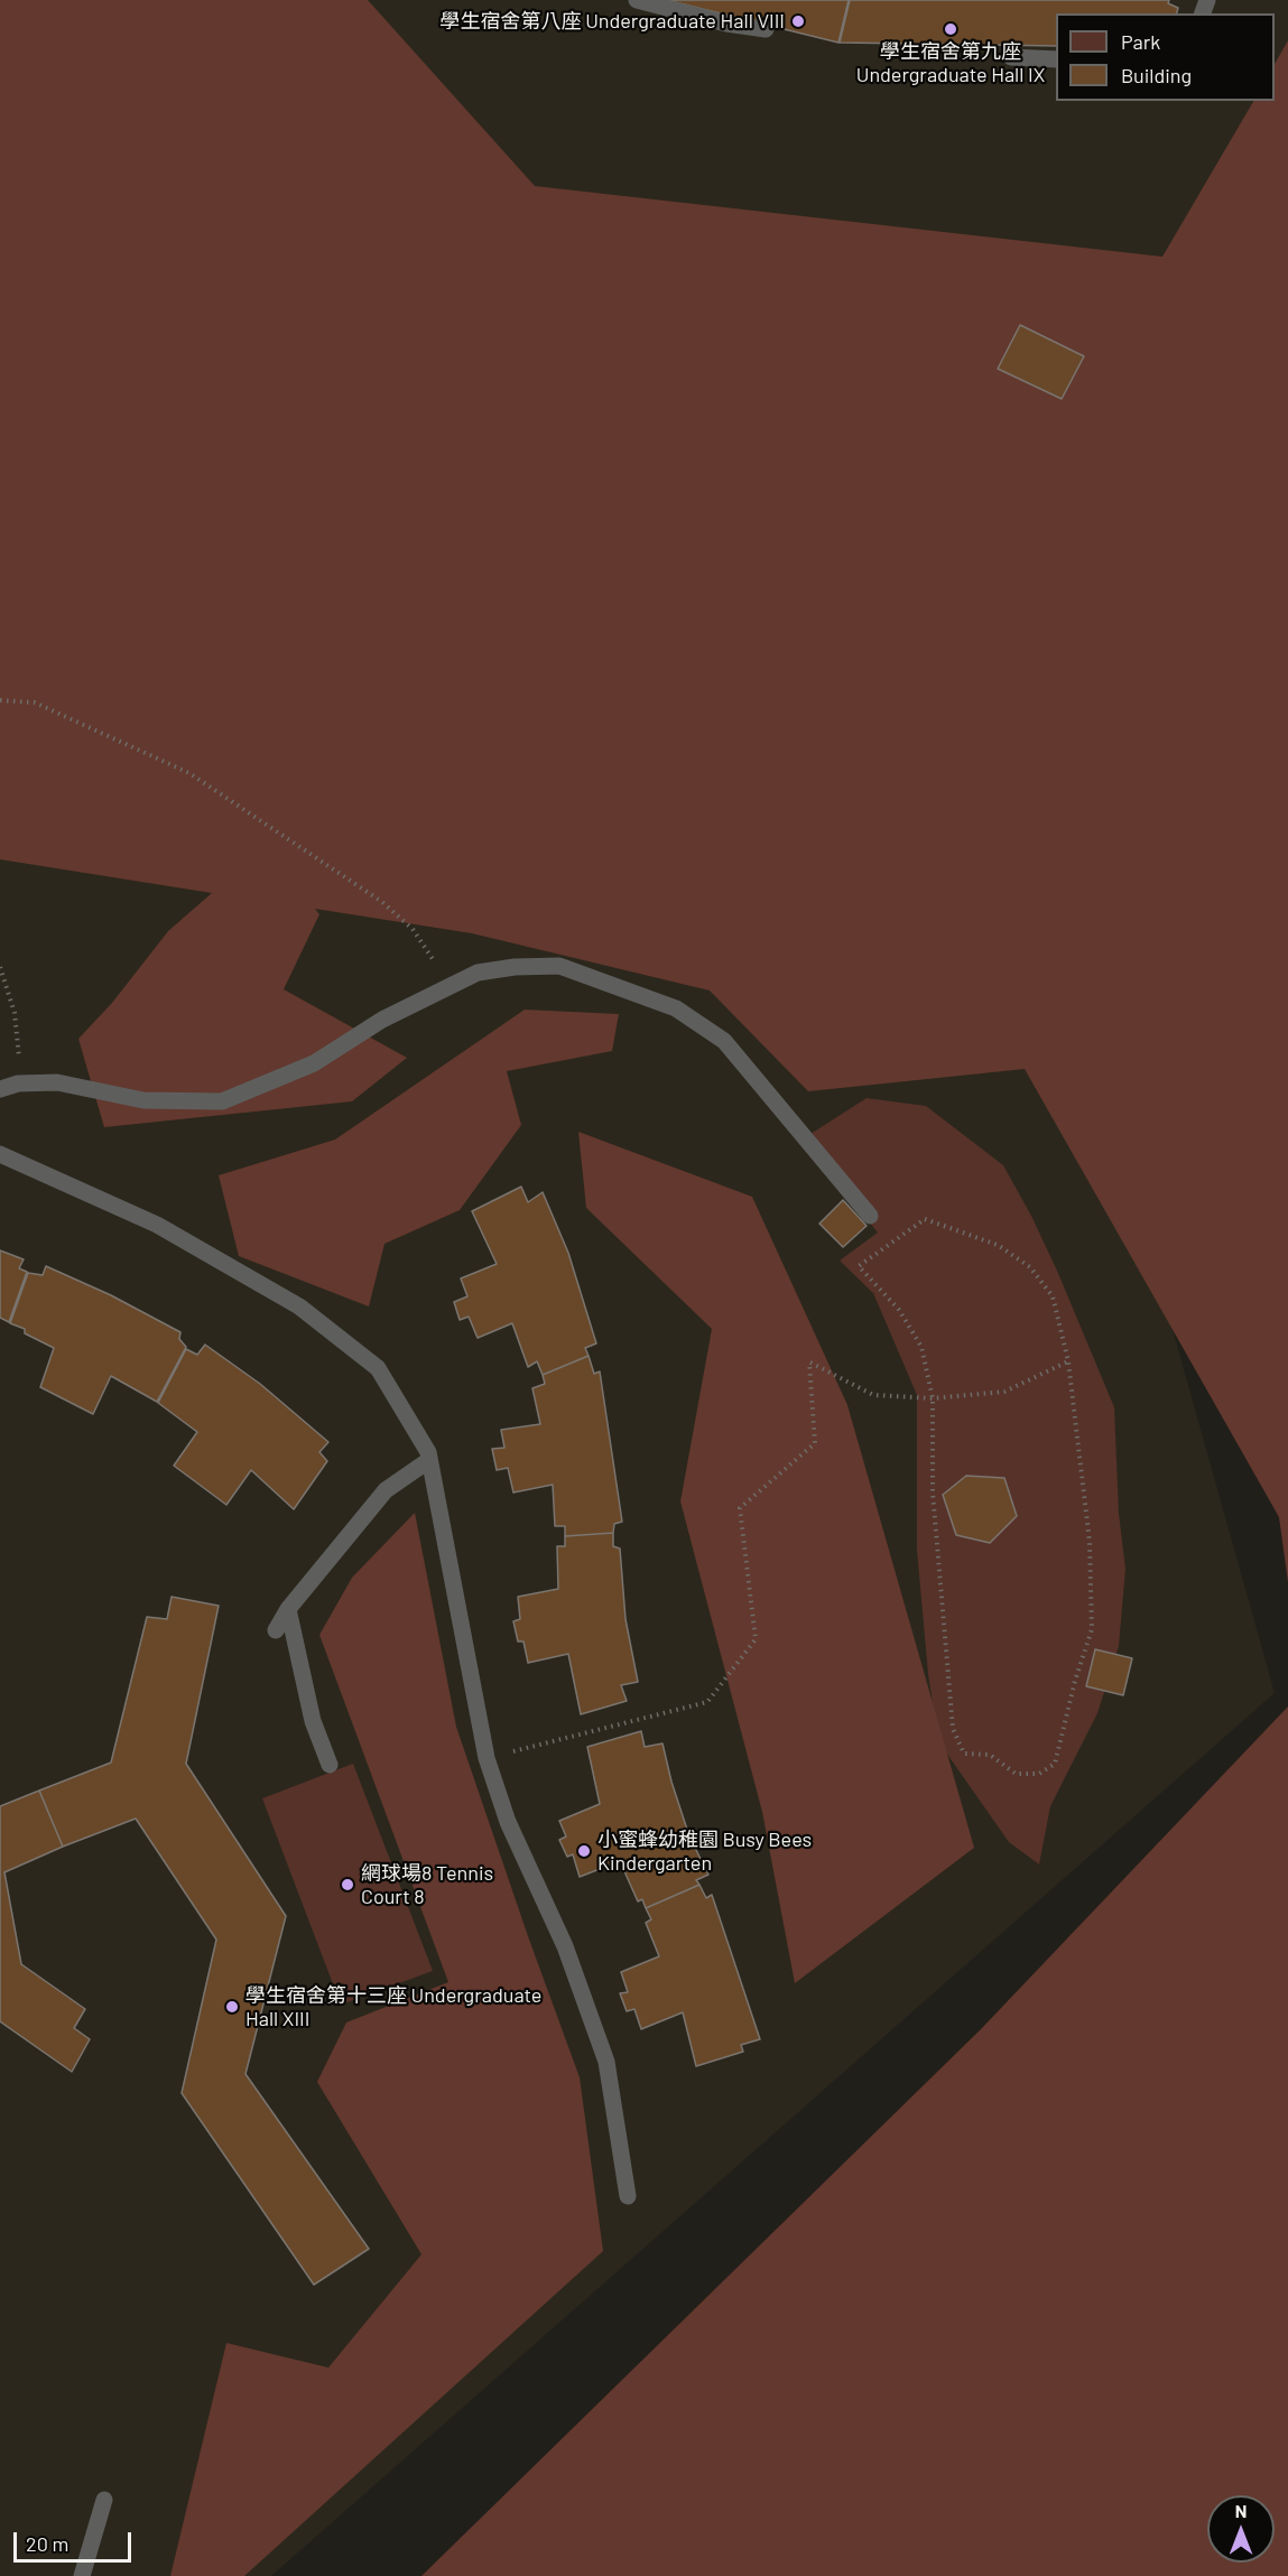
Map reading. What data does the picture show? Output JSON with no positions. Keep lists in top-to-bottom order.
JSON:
{
  "places": [
    "學生宿舍第八座 Undergraduate Hall VIII",
    "學生宿舍第九座 Undergraduate Hall IX",
    "小蜜蜂幼稚園 Busy Bees Kindergarten",
    "網球場8 Tennis Court 8",
    "學生宿舍第十三座 Undergraduate Hall XIII"
  ],
  "legend": ["Park", "Building"],
  "scale_bar": "20 m",
  "north": "top"
}
